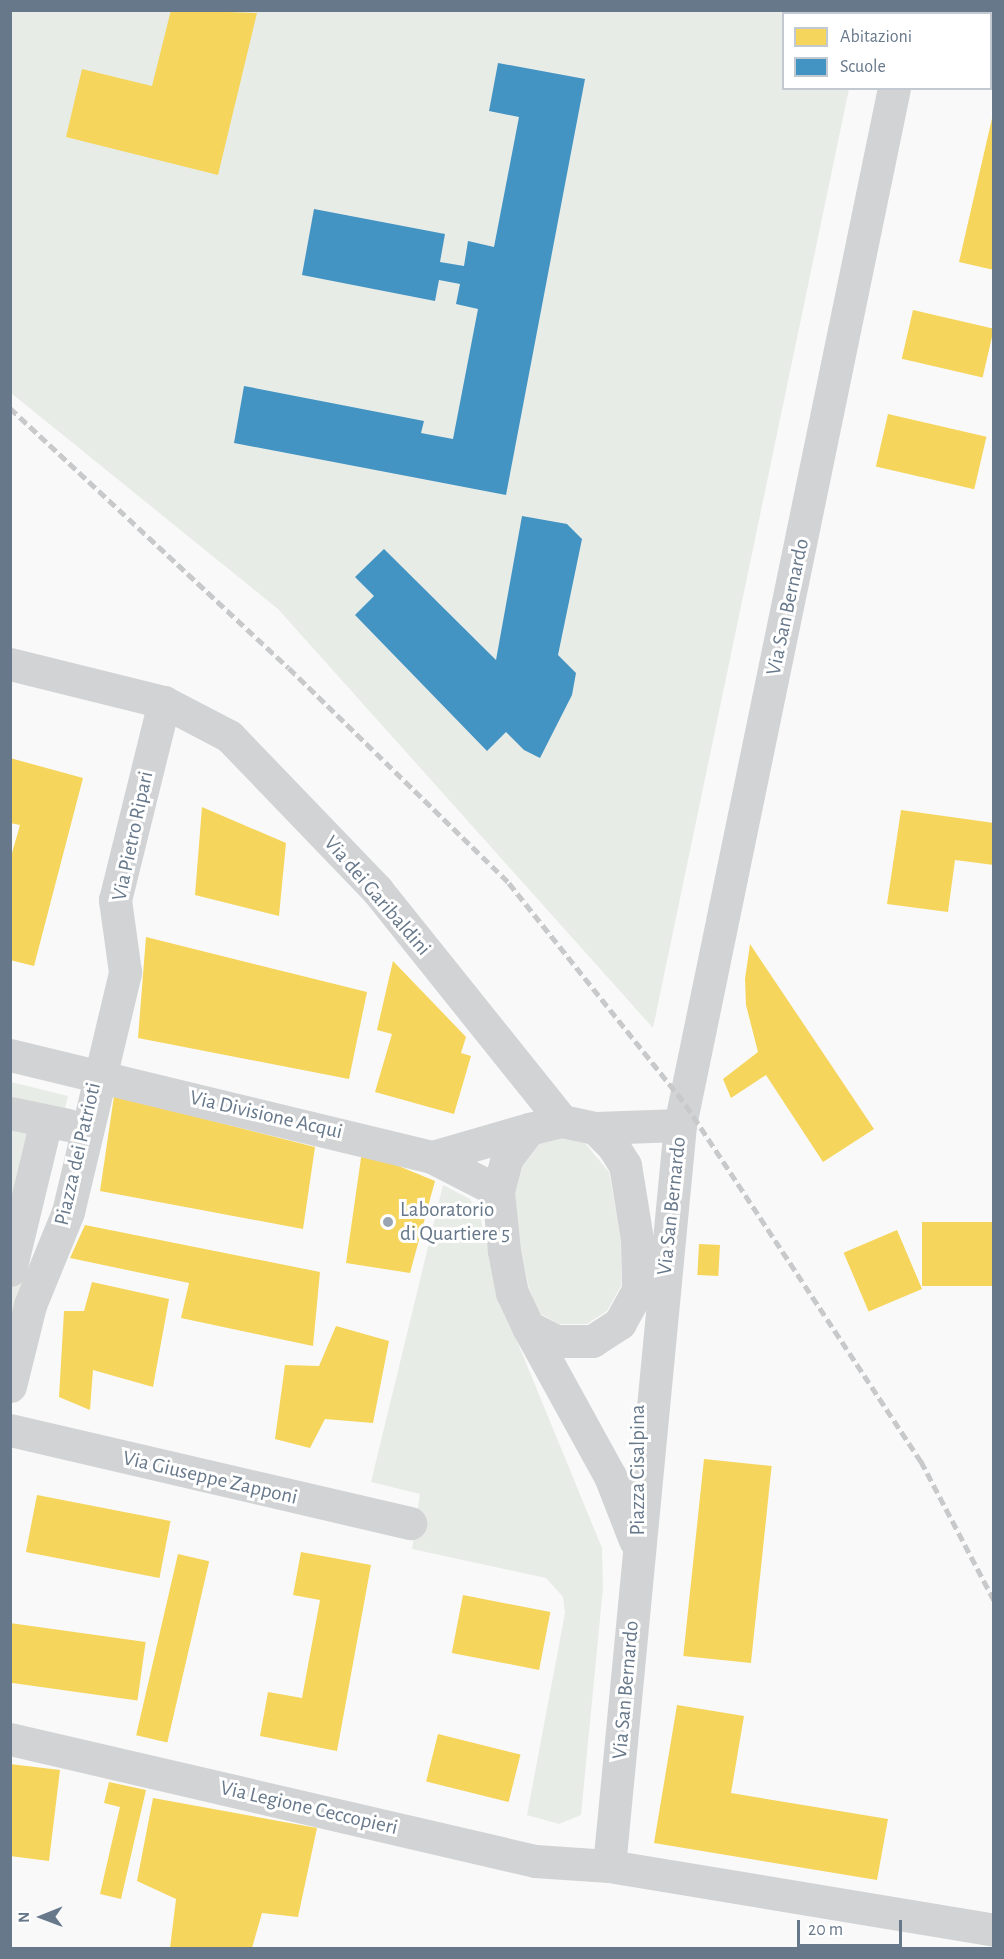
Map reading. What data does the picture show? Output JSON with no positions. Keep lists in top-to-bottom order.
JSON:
{
  "streets": {
    "street": [
      "Via San Bernardo",
      "Via Pietro Ripari",
      "Via dei Garibaldini",
      "Via Divisione Acqui",
      "Piazza dei Patrioti",
      "Piazza Cisalpina",
      "Via Giuseppe Zapponi",
      "Via Legione Ceccopieri"
    ]
  },
  "crossings": [
    ["Via San Bernardo", "Via dei Garibaldini"],
    ["Via San Bernardo", "Via Divisione Acqui"],
    ["Via San Bernardo", "Piazza Cisalpina"],
    ["Via San Bernardo", "Via Legione Ceccopieri"],
    ["Via Pietro Ripari", "Via dei Garibaldini"],
    ["Via Pietro Ripari", "Via Divisione Acqui"],
    ["Via Pietro Ripari", "Piazza dei Patrioti"],
    ["Via dei Garibaldini", "Via Divisione Acqui"],
    ["Via dei Garibaldini", "Piazza Cisalpina"],
    ["Via Divisione Acqui", "Piazza dei Patrioti"],
    ["Via Divisione Acqui", "Piazza Cisalpina"]
  ],
  "places": ["Laboratorio di Quartiere 5"],
  "legend": ["Abitazioni", "Scuole"],
  "scale_bar": "20 m",
  "north": "left"
}
